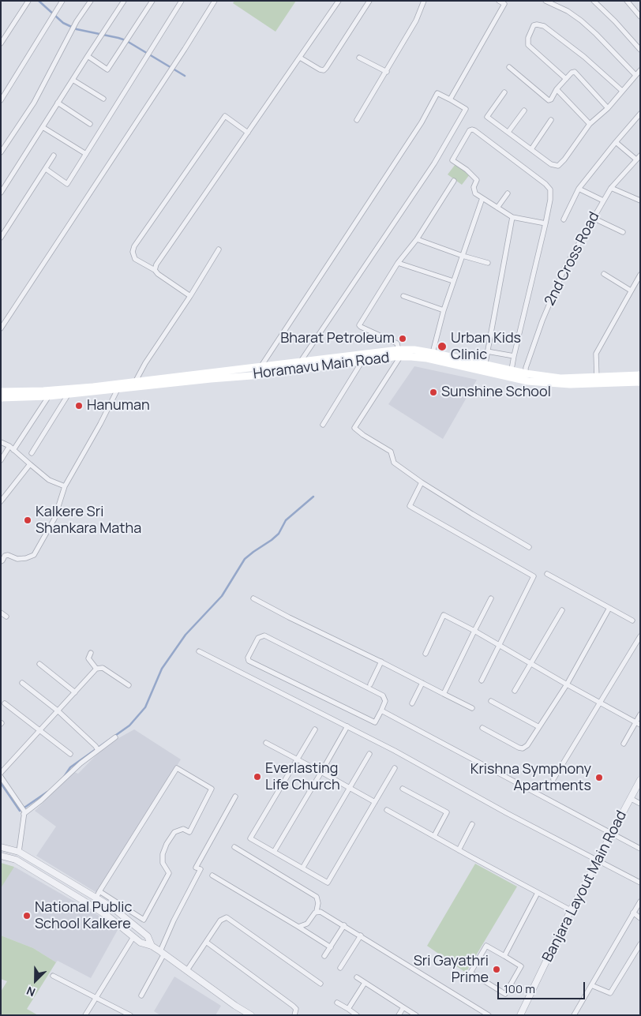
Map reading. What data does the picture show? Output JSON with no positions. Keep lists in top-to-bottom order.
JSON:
{
  "streets": {
    "main road": ["Horamavu Main Road"],
    "street": ["2nd Cross Road", "Banjara Layout Main Road"]
  },
  "crossings": [
    ["2nd Cross Road", "Horamavu Main Road"]
  ],
  "places": [
    "Bharat Petroleum",
    "Urban Kids Clinic",
    "Sunshine School",
    "Hanuman",
    "Kalkere Sri Shankara Matha",
    "Everlasting Life Church",
    "Krishna Symphony Apartments",
    "National Public School Kalkere",
    "Sri Gayathri Prime"
  ],
  "scale_bar": "100 m",
  "north": "bottom left"
}
